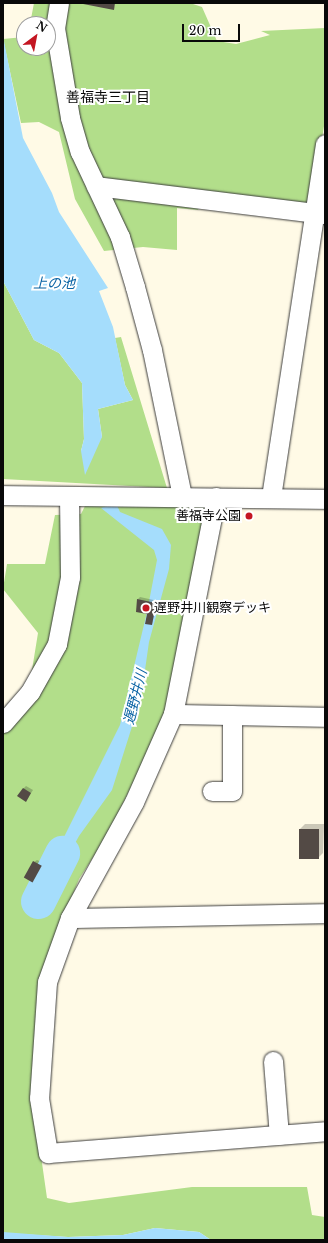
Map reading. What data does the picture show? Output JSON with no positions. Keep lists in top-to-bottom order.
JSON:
{
  "districts": ["善福寺三丁目"],
  "water": ["上の池", "遅野井川"],
  "places": ["善福寺公園", "遅野井川観察デッキ"],
  "scale_bar": "20 m",
  "north": "top right"
}
